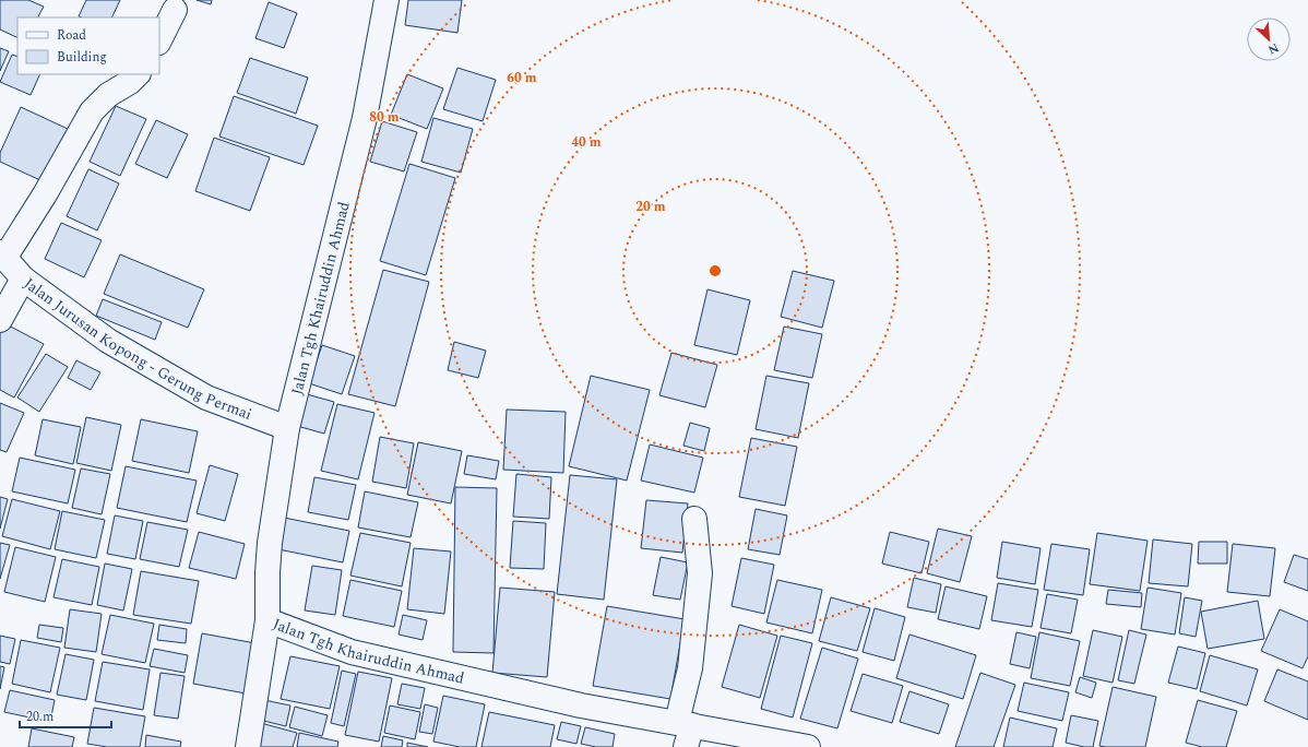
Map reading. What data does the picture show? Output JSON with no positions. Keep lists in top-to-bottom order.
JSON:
{
  "streets": {
    "street": ["Jalan Tgh Khairuddin Ahmad", "Jalan Jurusan Kopong - Gerung Permai"]
  },
  "crossings": [
    ["Jalan Tgh Khairuddin Ahmad", "Jalan Jurusan Kopong - Gerung Permai"]
  ],
  "legend": ["Road", "Building"],
  "scale_bar": "20 m",
  "north": "bottom right",
  "rings": [
    "60 m",
    "80 m",
    "40 m",
    "20 m"
  ]
}
